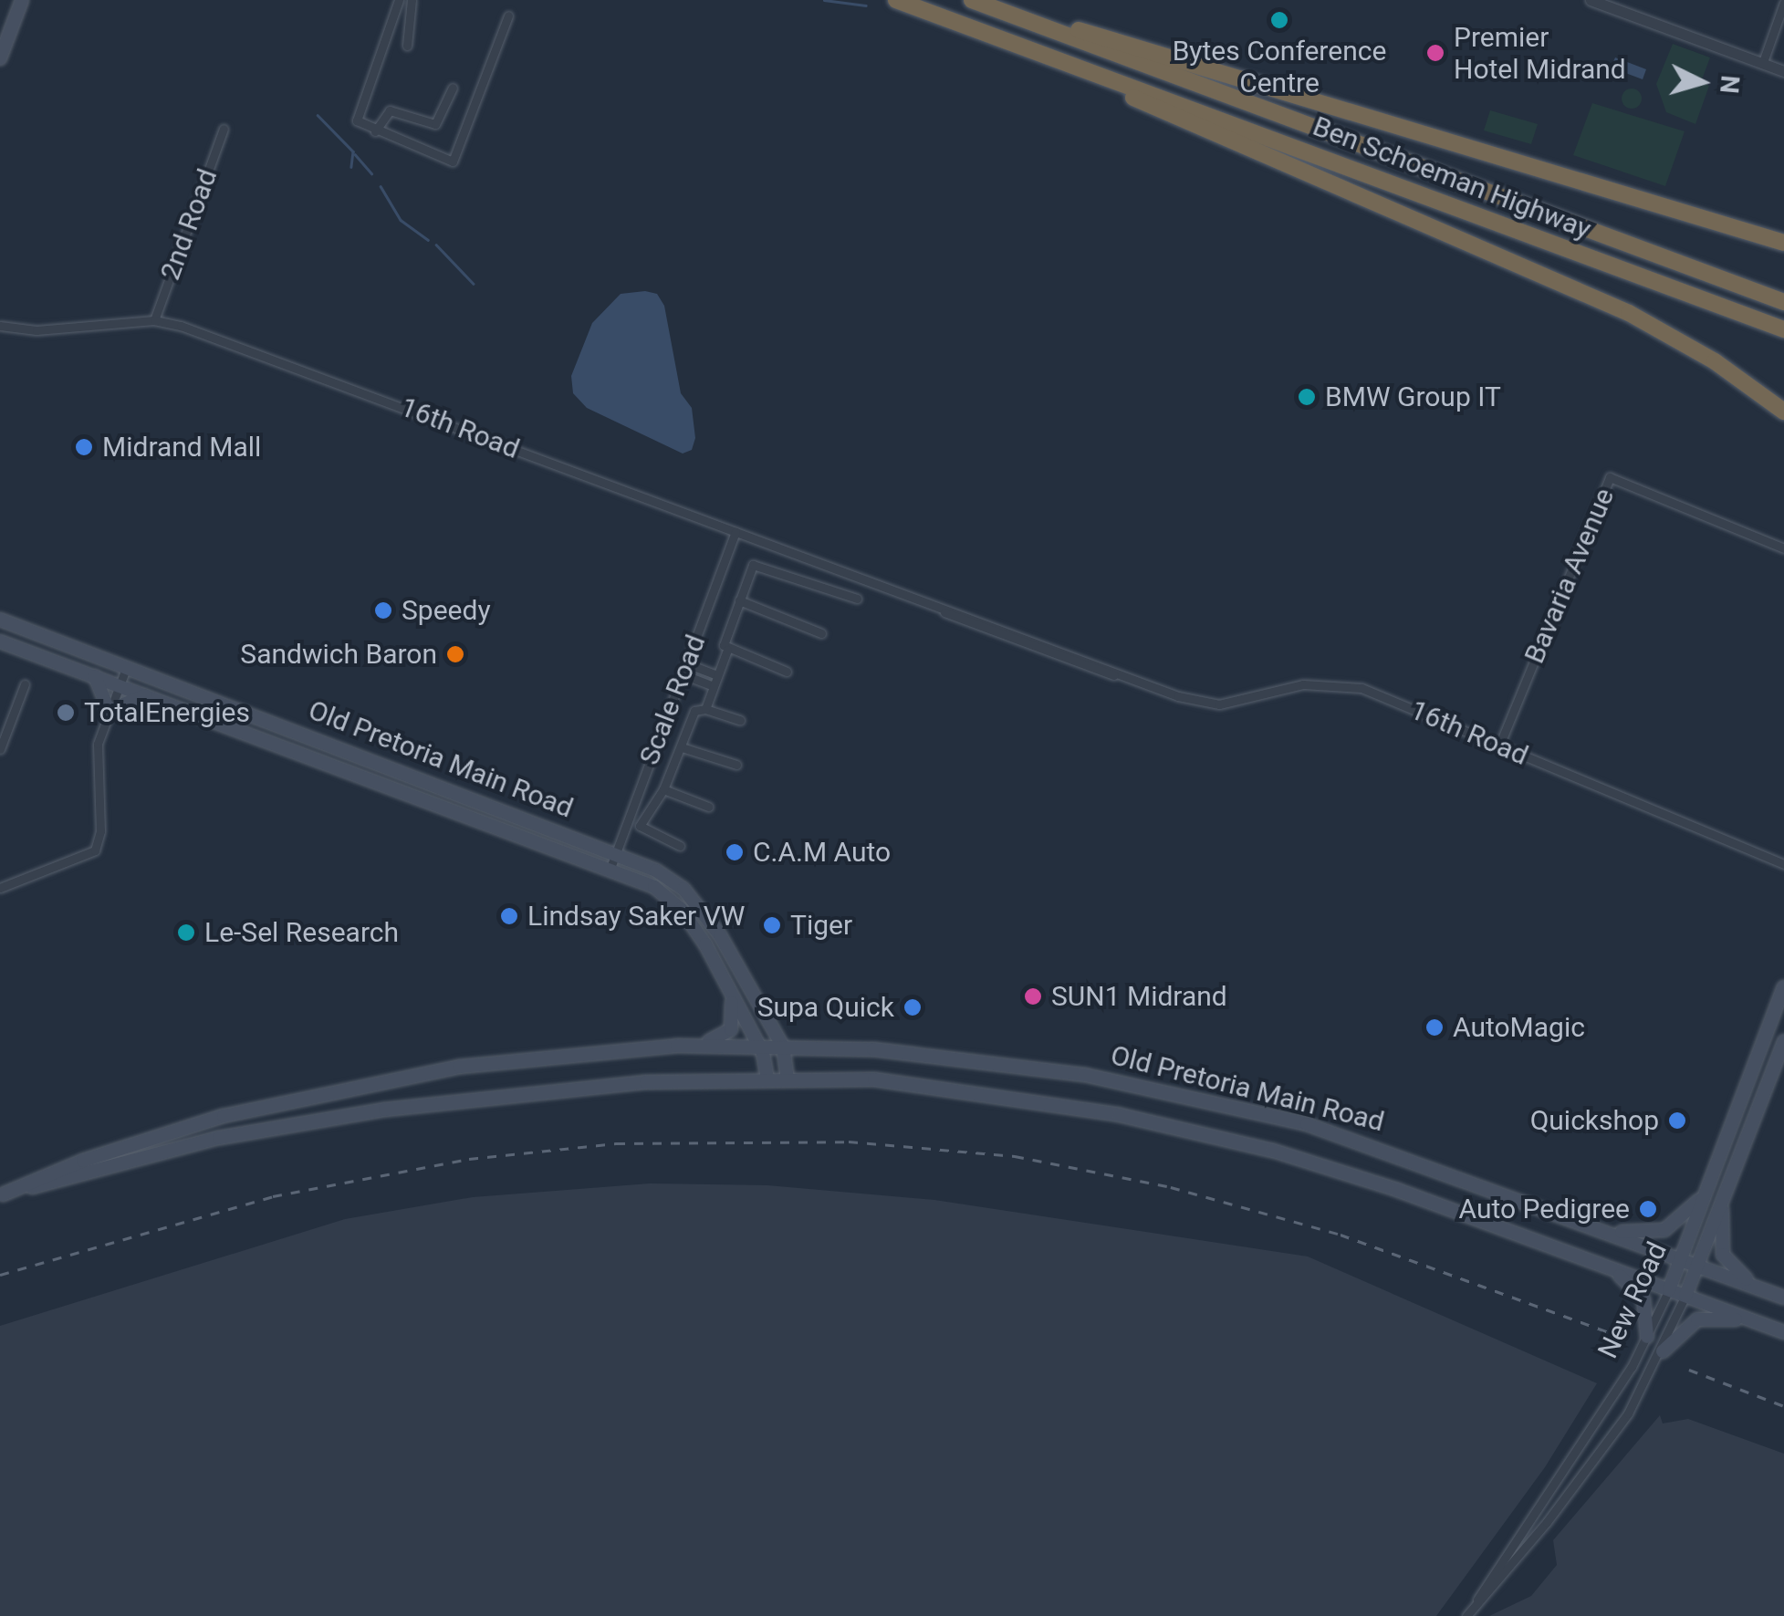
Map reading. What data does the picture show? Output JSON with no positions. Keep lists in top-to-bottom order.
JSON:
{
  "streets": {
    "highway": ["Ben Schoeman Highway"],
    "main road": ["Old Pretoria Main Road", "New Road"],
    "street": [
      "2nd Road",
      "16th Road",
      "Bavaria Avenue",
      "Scale Road"
    ]
  },
  "crossings": [
    ["2nd Road", "16th Road"],
    ["16th Road", "Bavaria Avenue"],
    ["16th Road", "Scale Road"],
    ["Scale Road", "Old Pretoria Main Road"],
    ["Old Pretoria Main Road", "New Road"]
  ],
  "places": [
    "Bytes Conference Centre",
    "Premier Hotel Midrand",
    "BMW Group IT",
    "Midrand Mall",
    "Speedy",
    "Sandwich Baron",
    "TotalEnergies",
    "C.A.M Auto",
    "Lindsay Saker VW",
    "Tiger",
    "Le-Sel Research",
    "SUN1 Midrand",
    "Supa Quick",
    "AutoMagic",
    "Quickshop",
    "Auto Pedigree"
  ],
  "north": "right"
}
